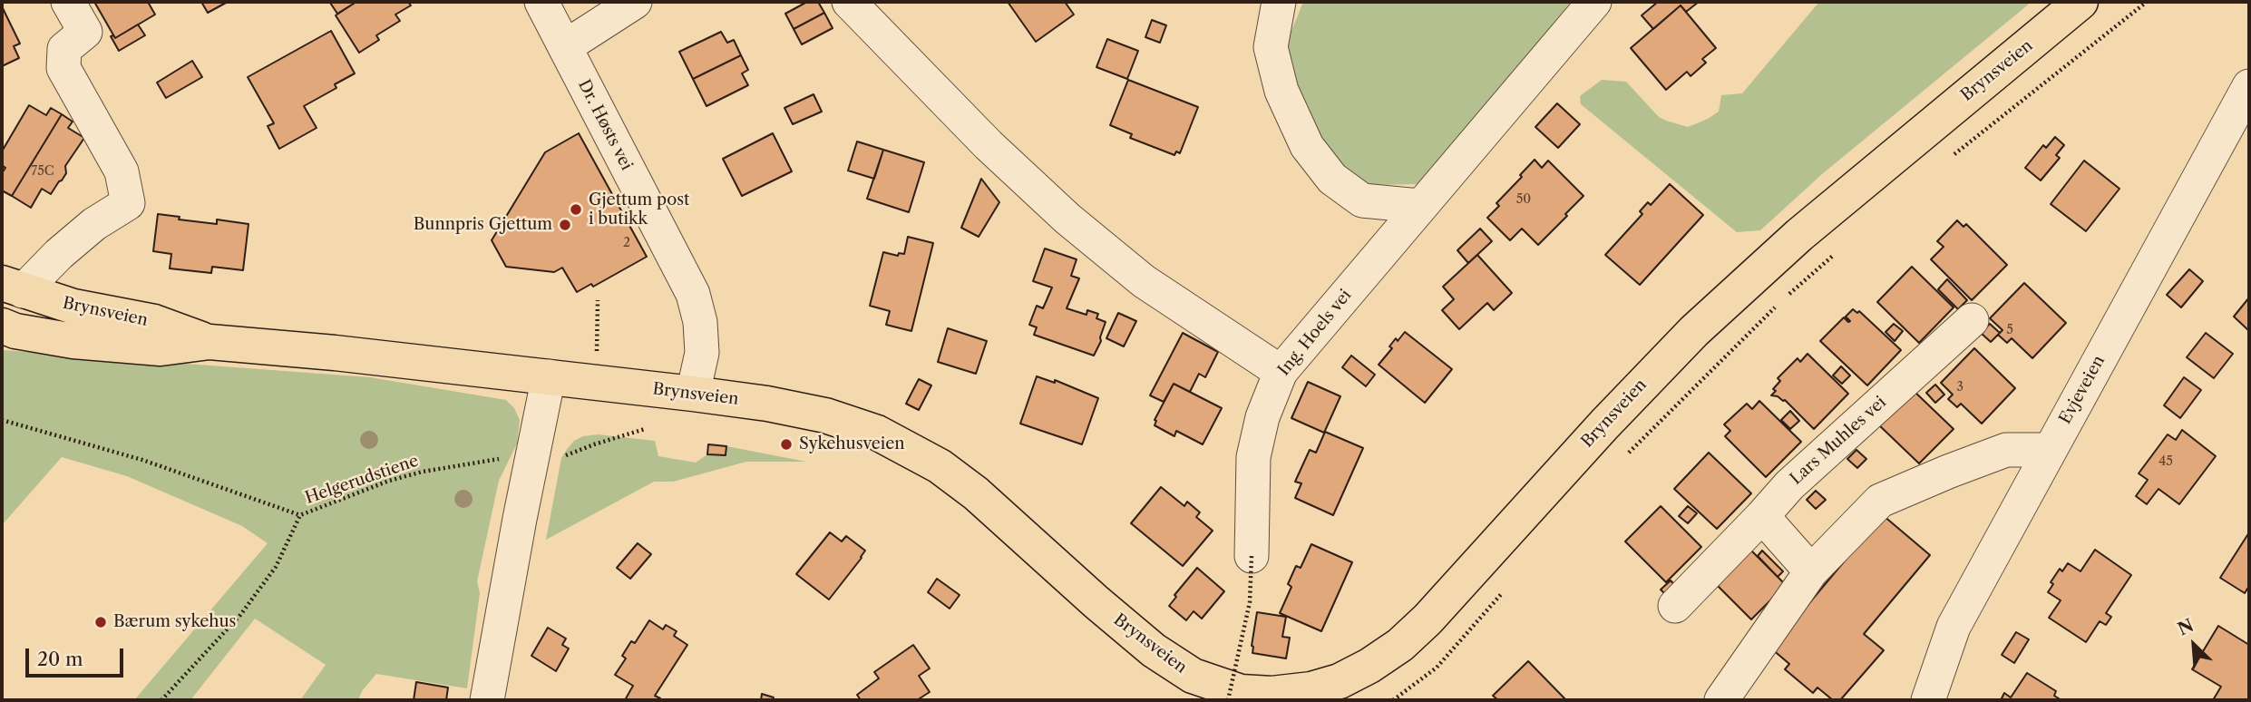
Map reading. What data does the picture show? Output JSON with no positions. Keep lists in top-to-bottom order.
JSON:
{
  "streets": {
    "main road": ["Brynsveien"],
    "street": [
      "Dr. Høsts vei",
      "Ing. Hoels vei",
      "Evjeveien",
      "Lars Muhles vei"
    ],
    "path": ["Helgerudstiene"]
  },
  "crossings": [
    ["Brynsveien", "Dr. Høsts vei"]
  ],
  "places": [
    "Gjettum post i butikk",
    "Bunnpris Gjettum",
    "Sykehusveien",
    "Bærum sykehus"
  ],
  "house_numbers": [
    "75C",
    "50",
    "2",
    "5",
    "3",
    "45"
  ],
  "scale_bar": "20 m",
  "north": "top left"
}
